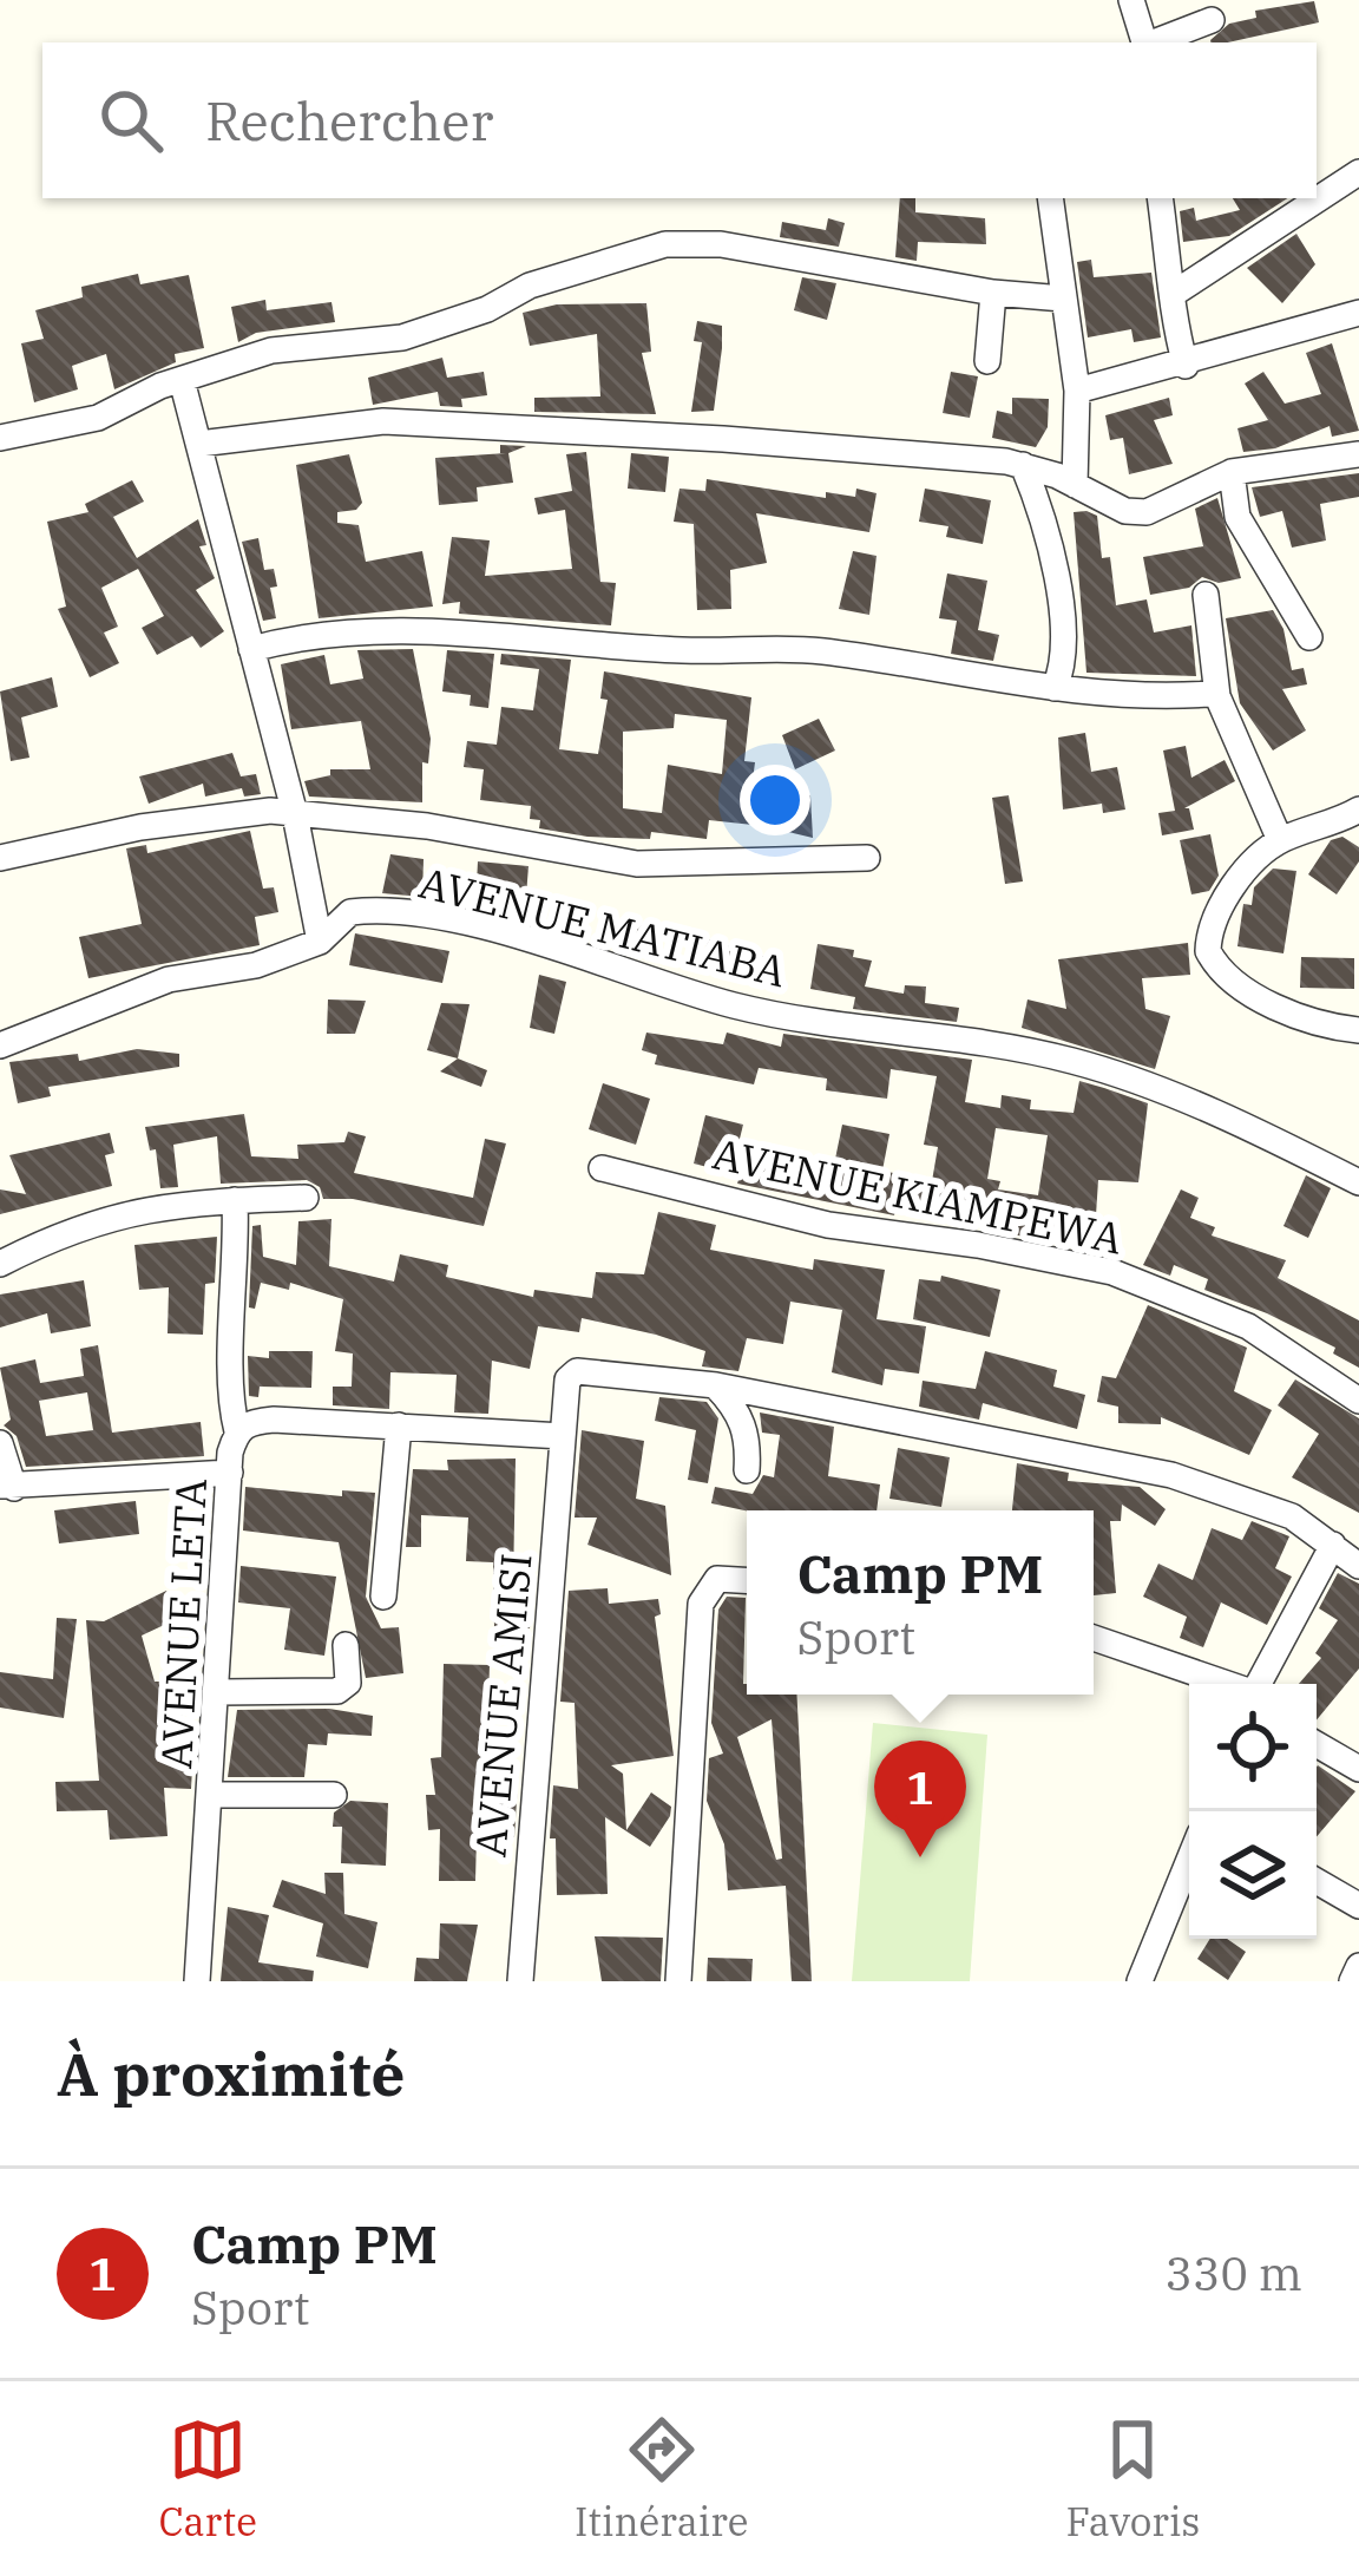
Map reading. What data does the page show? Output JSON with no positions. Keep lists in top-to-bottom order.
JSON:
{
  "streets": {
    "street": [
      "AVENUE MATIABA",
      "AVENUE KIAMPEWA",
      "AVENUE LETA",
      "AVENUE AMISI"
    ]
  },
  "crossings": [
    ["AVENUE LETA", "AVENUE AMISI"]
  ],
  "page": {
    "search": "Rechercher",
    "popup": ["Camp PM", "Sport"],
    "pins": "1",
    "heading": "À proximité",
    "list": [
      {
        "mark": "1",
        "name": "Camp PM",
        "note": "Sport",
        "value": "330 m"
      }
    ],
    "nav": ["Carte", "Itinéraire", "Favoris"]
  }
}
